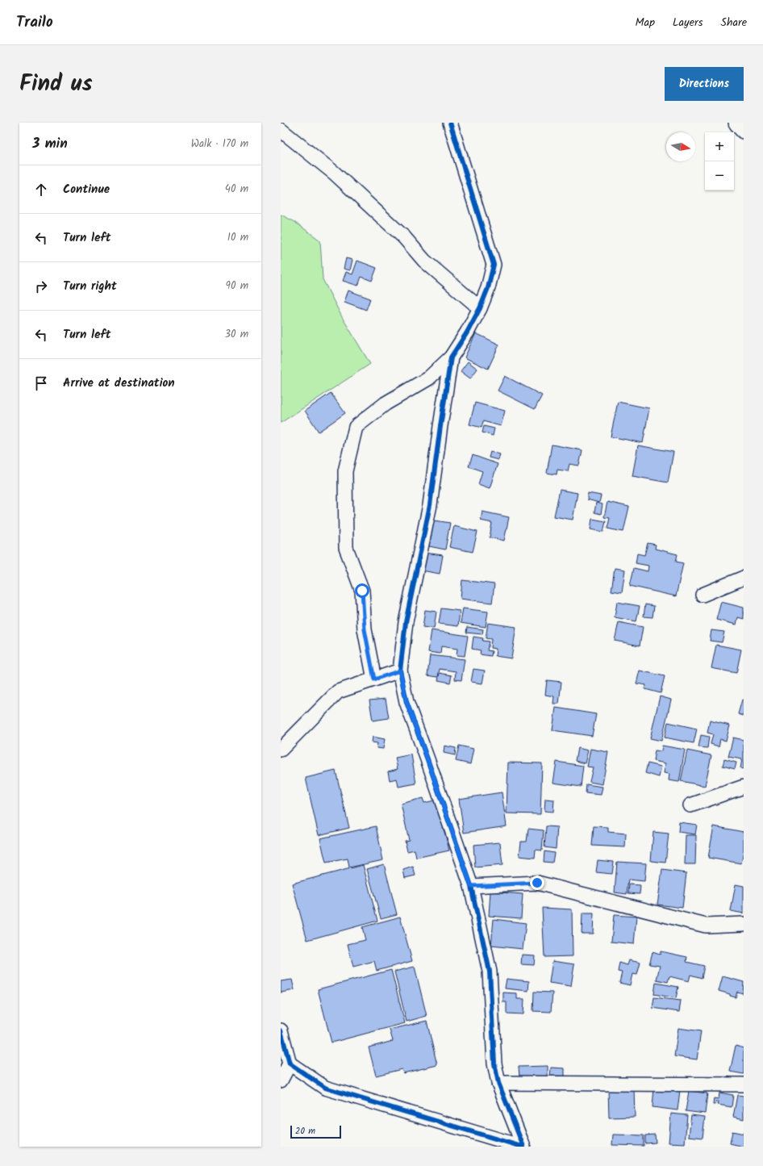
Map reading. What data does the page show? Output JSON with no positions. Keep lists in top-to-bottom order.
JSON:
{
  "scale_bar": "20 m",
  "north": "right",
  "page": {
    "header": "Trailo",
    "nav": ["Map", "Layers", "Share"],
    "title": "Find us",
    "buttons": "Directions",
    "heading": ["3 min", "Walk · 170 m"],
    "map_buttons": ["+", "−"],
    "list": [
      ["Continue", "40 m"],
      ["Turn left", "10 m"],
      ["Turn right", "90 m"],
      ["Turn left", "30 m"],
      "Arrive at destination"
    ],
    "scale": "20 m"
  }
}
